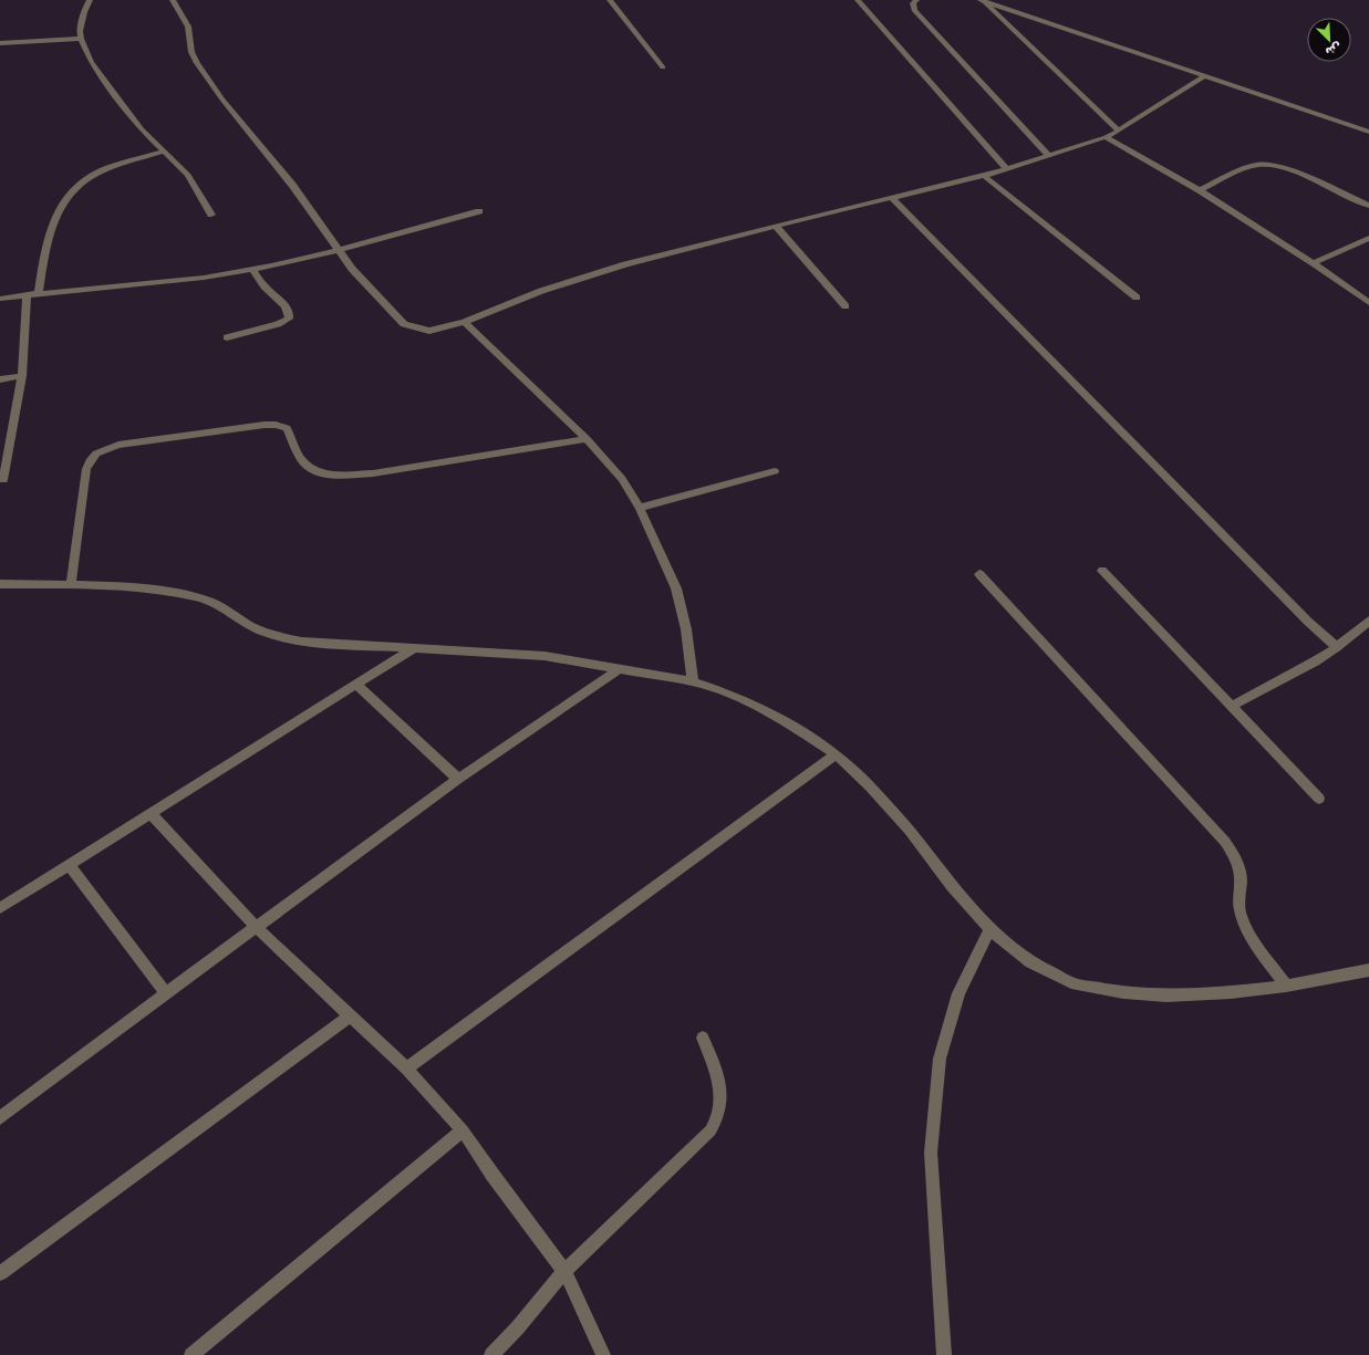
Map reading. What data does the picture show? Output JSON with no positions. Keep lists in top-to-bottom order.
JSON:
{
  "north": "bottom right"
}
